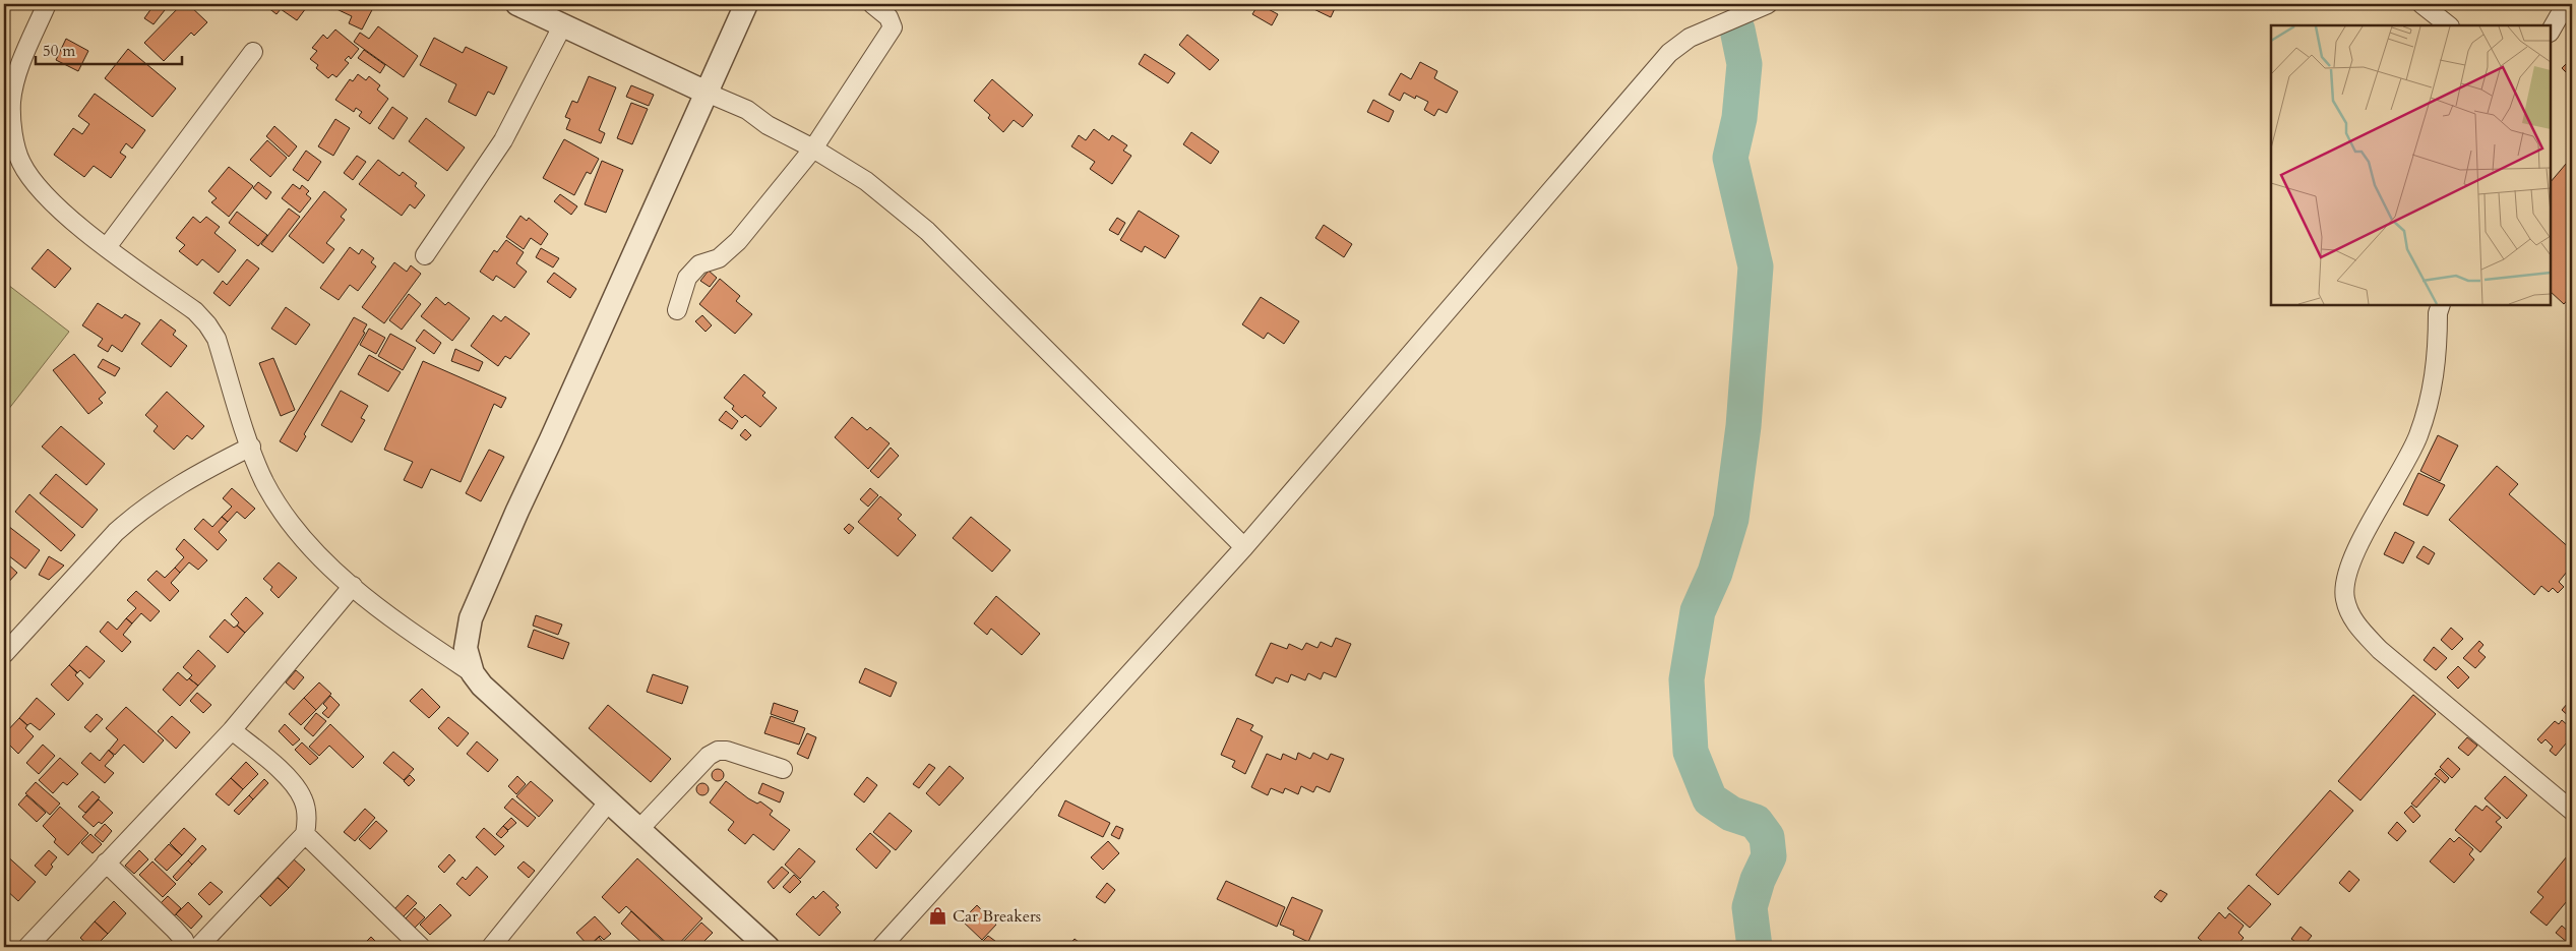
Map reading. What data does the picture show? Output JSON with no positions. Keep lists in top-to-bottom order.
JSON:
{
  "places": {
    "shop": ["Car Breakers"]
  },
  "scale_bar": "50 m"
}
